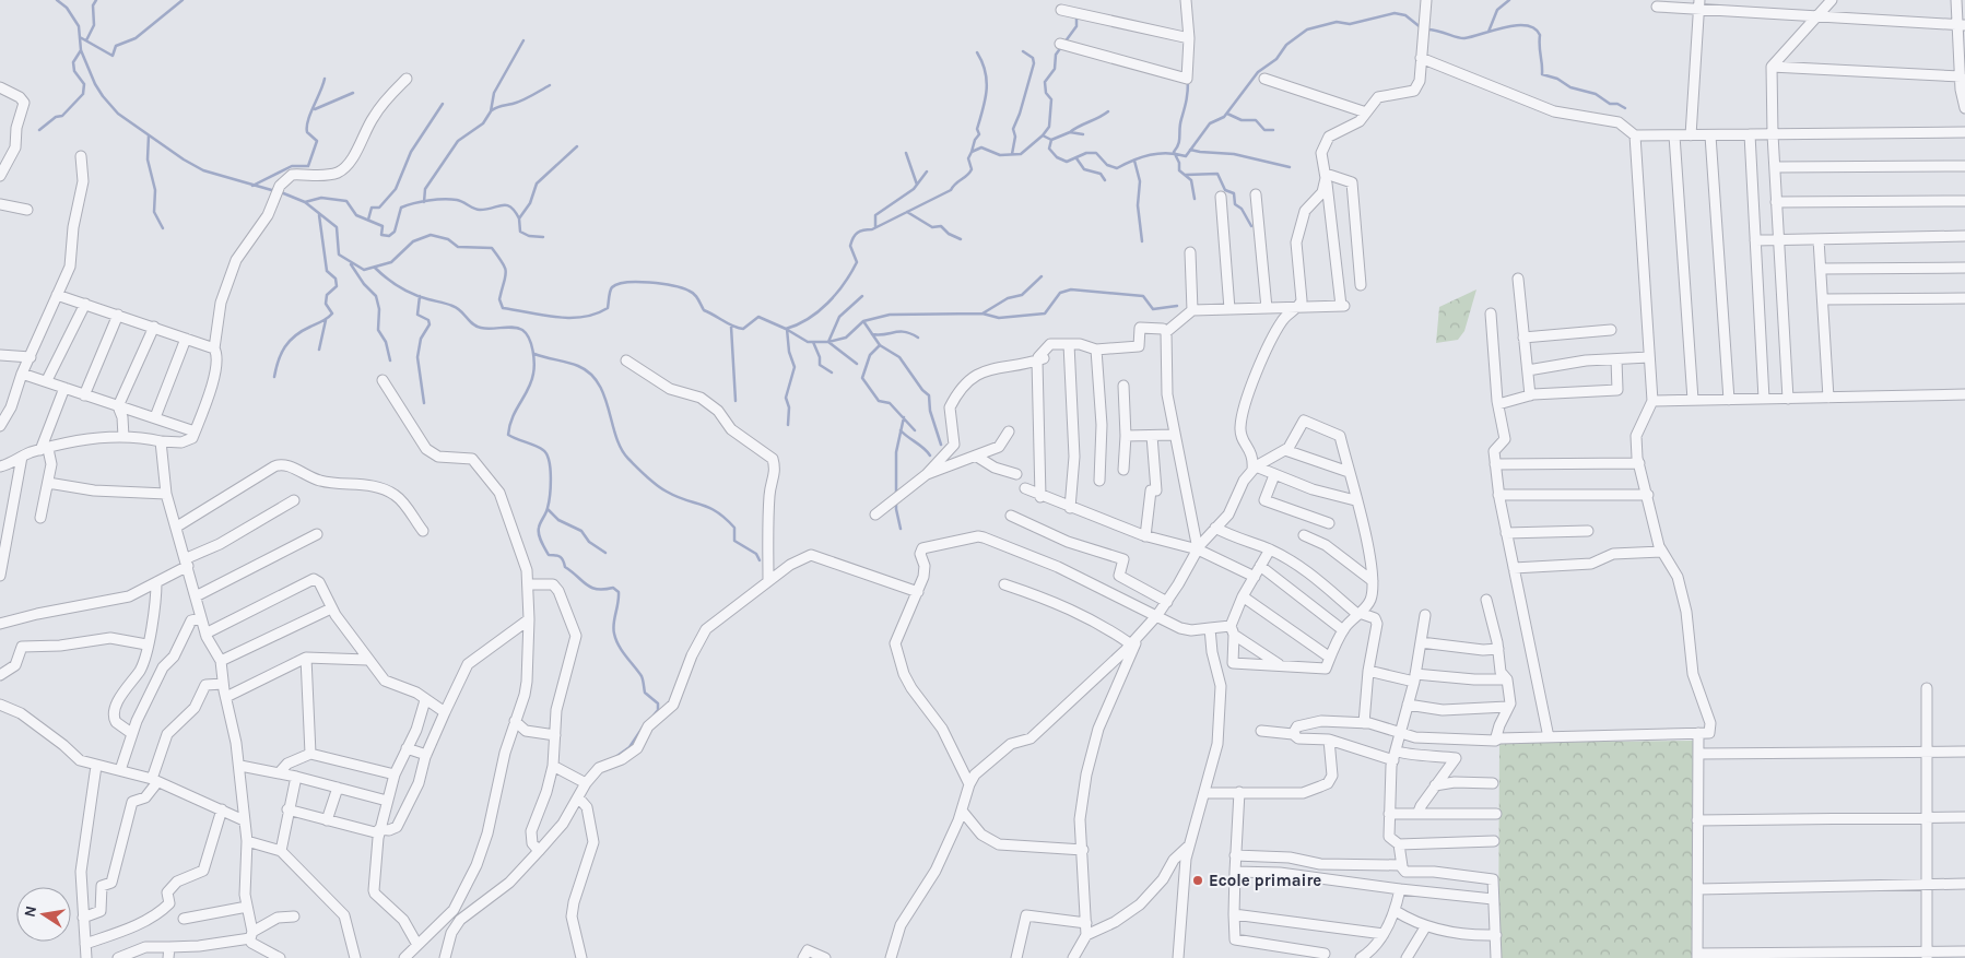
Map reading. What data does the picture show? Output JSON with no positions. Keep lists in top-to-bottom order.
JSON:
{
  "places": ["Ecole primaire"],
  "north": "left"
}
